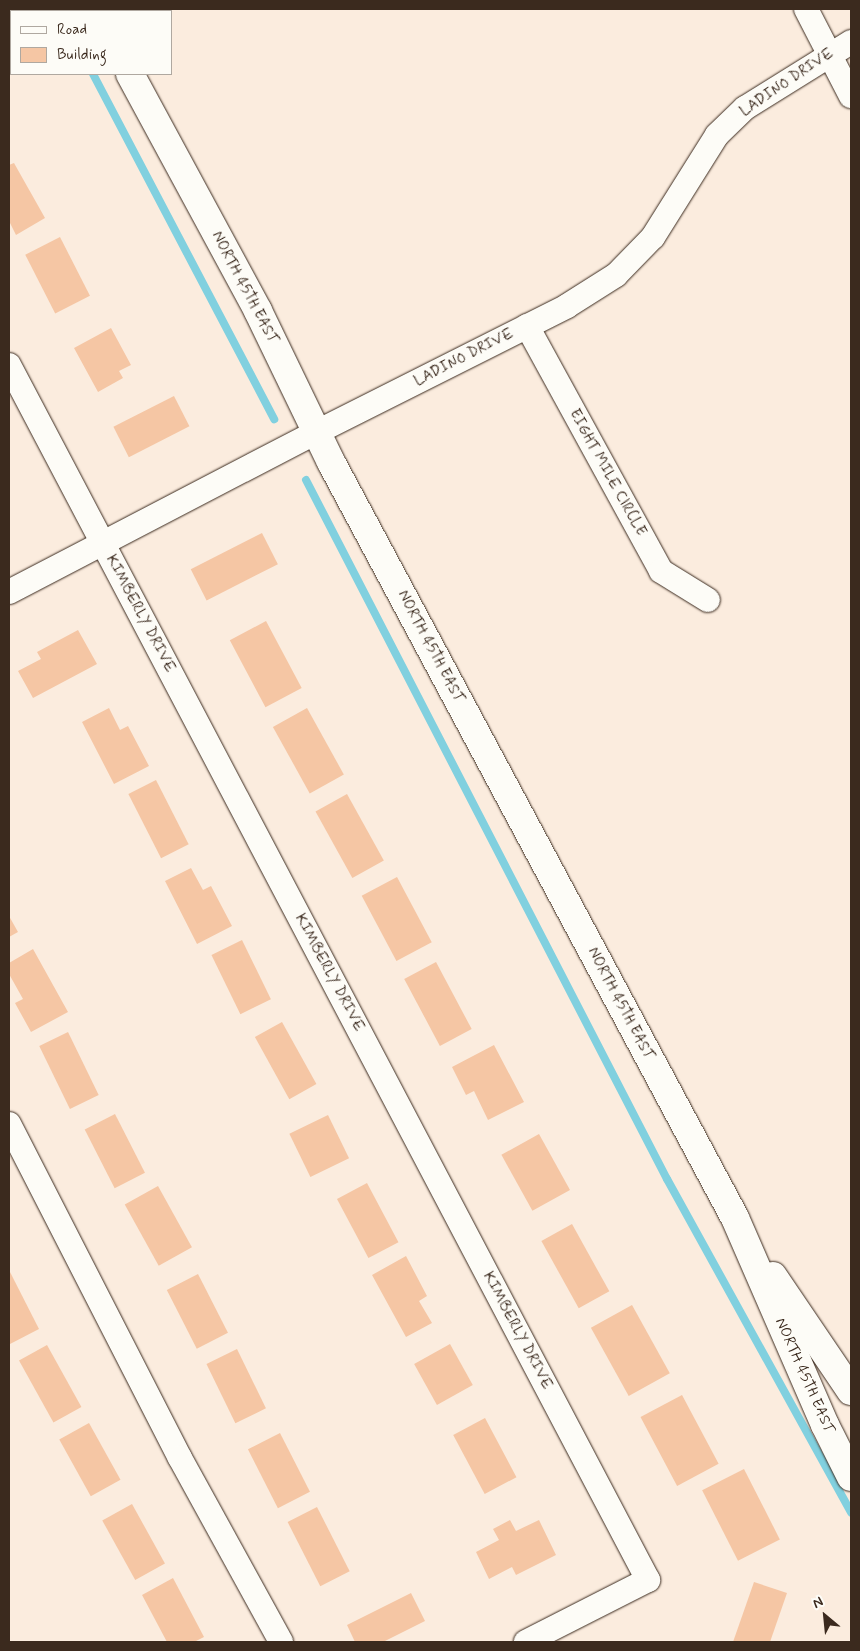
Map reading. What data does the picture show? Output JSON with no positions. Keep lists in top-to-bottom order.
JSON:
{
  "streets": {
    "main road": ["NORTH 45TH EAST"],
    "street": ["LADINO DRIVE", "EIGHT MILE CIRCLE", "KIMBERLY DRIVE"]
  },
  "crossings": [
    ["LADINO DRIVE", "NORTH 45TH EAST"],
    ["LADINO DRIVE", "EIGHT MILE CIRCLE"],
    ["LADINO DRIVE", "KIMBERLY DRIVE"]
  ],
  "legend": ["Road", "Building"],
  "north": "top left"
}
